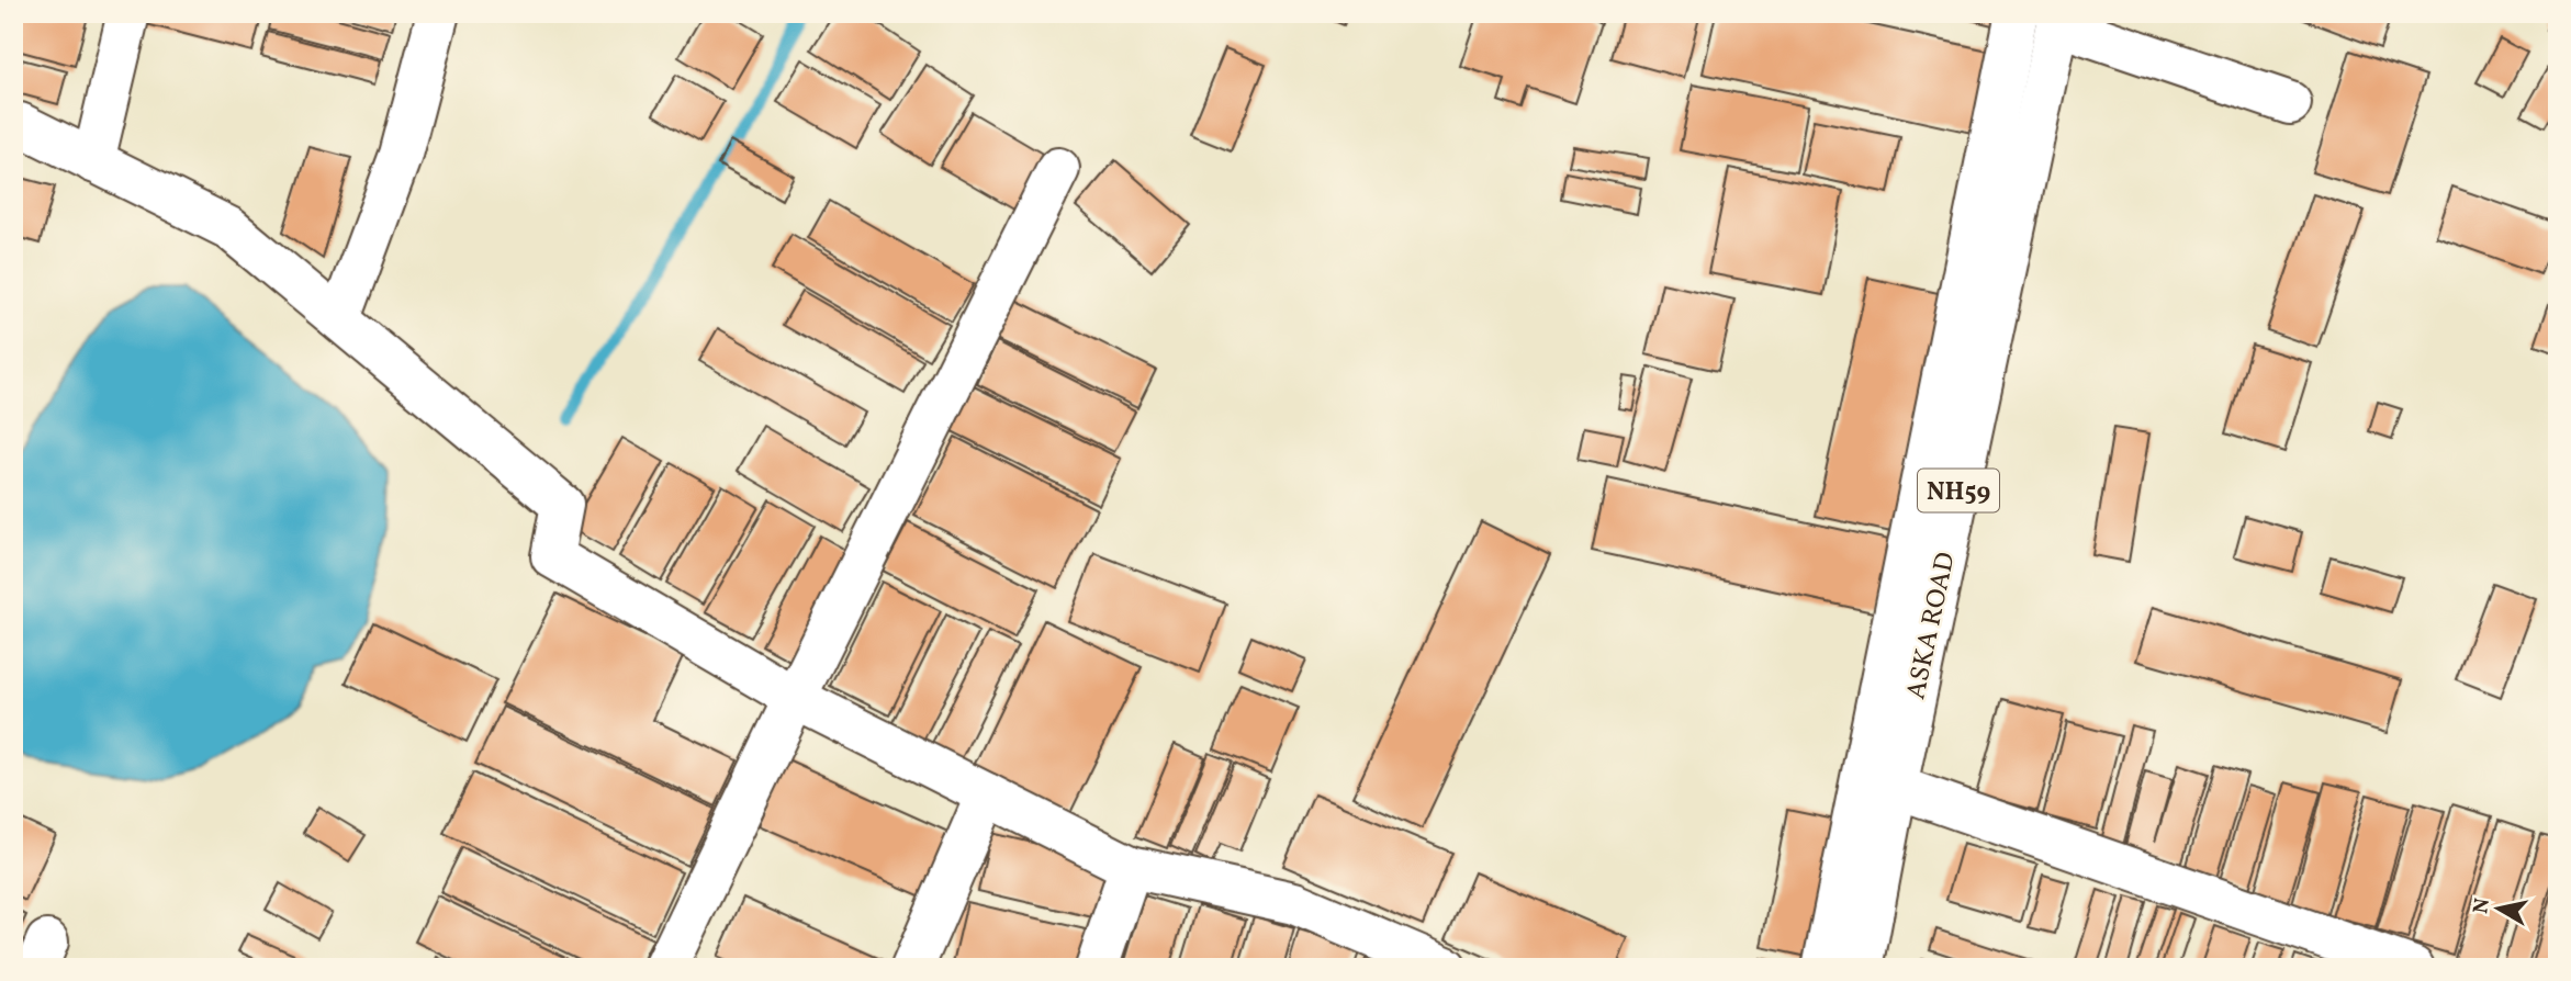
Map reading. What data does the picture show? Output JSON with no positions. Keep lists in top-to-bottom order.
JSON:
{
  "streets": {
    "main road": ["NH59", "ASKA ROAD"]
  },
  "crossings": [
    ["NH59", "ASKA ROAD"]
  ],
  "north": "left"
}
